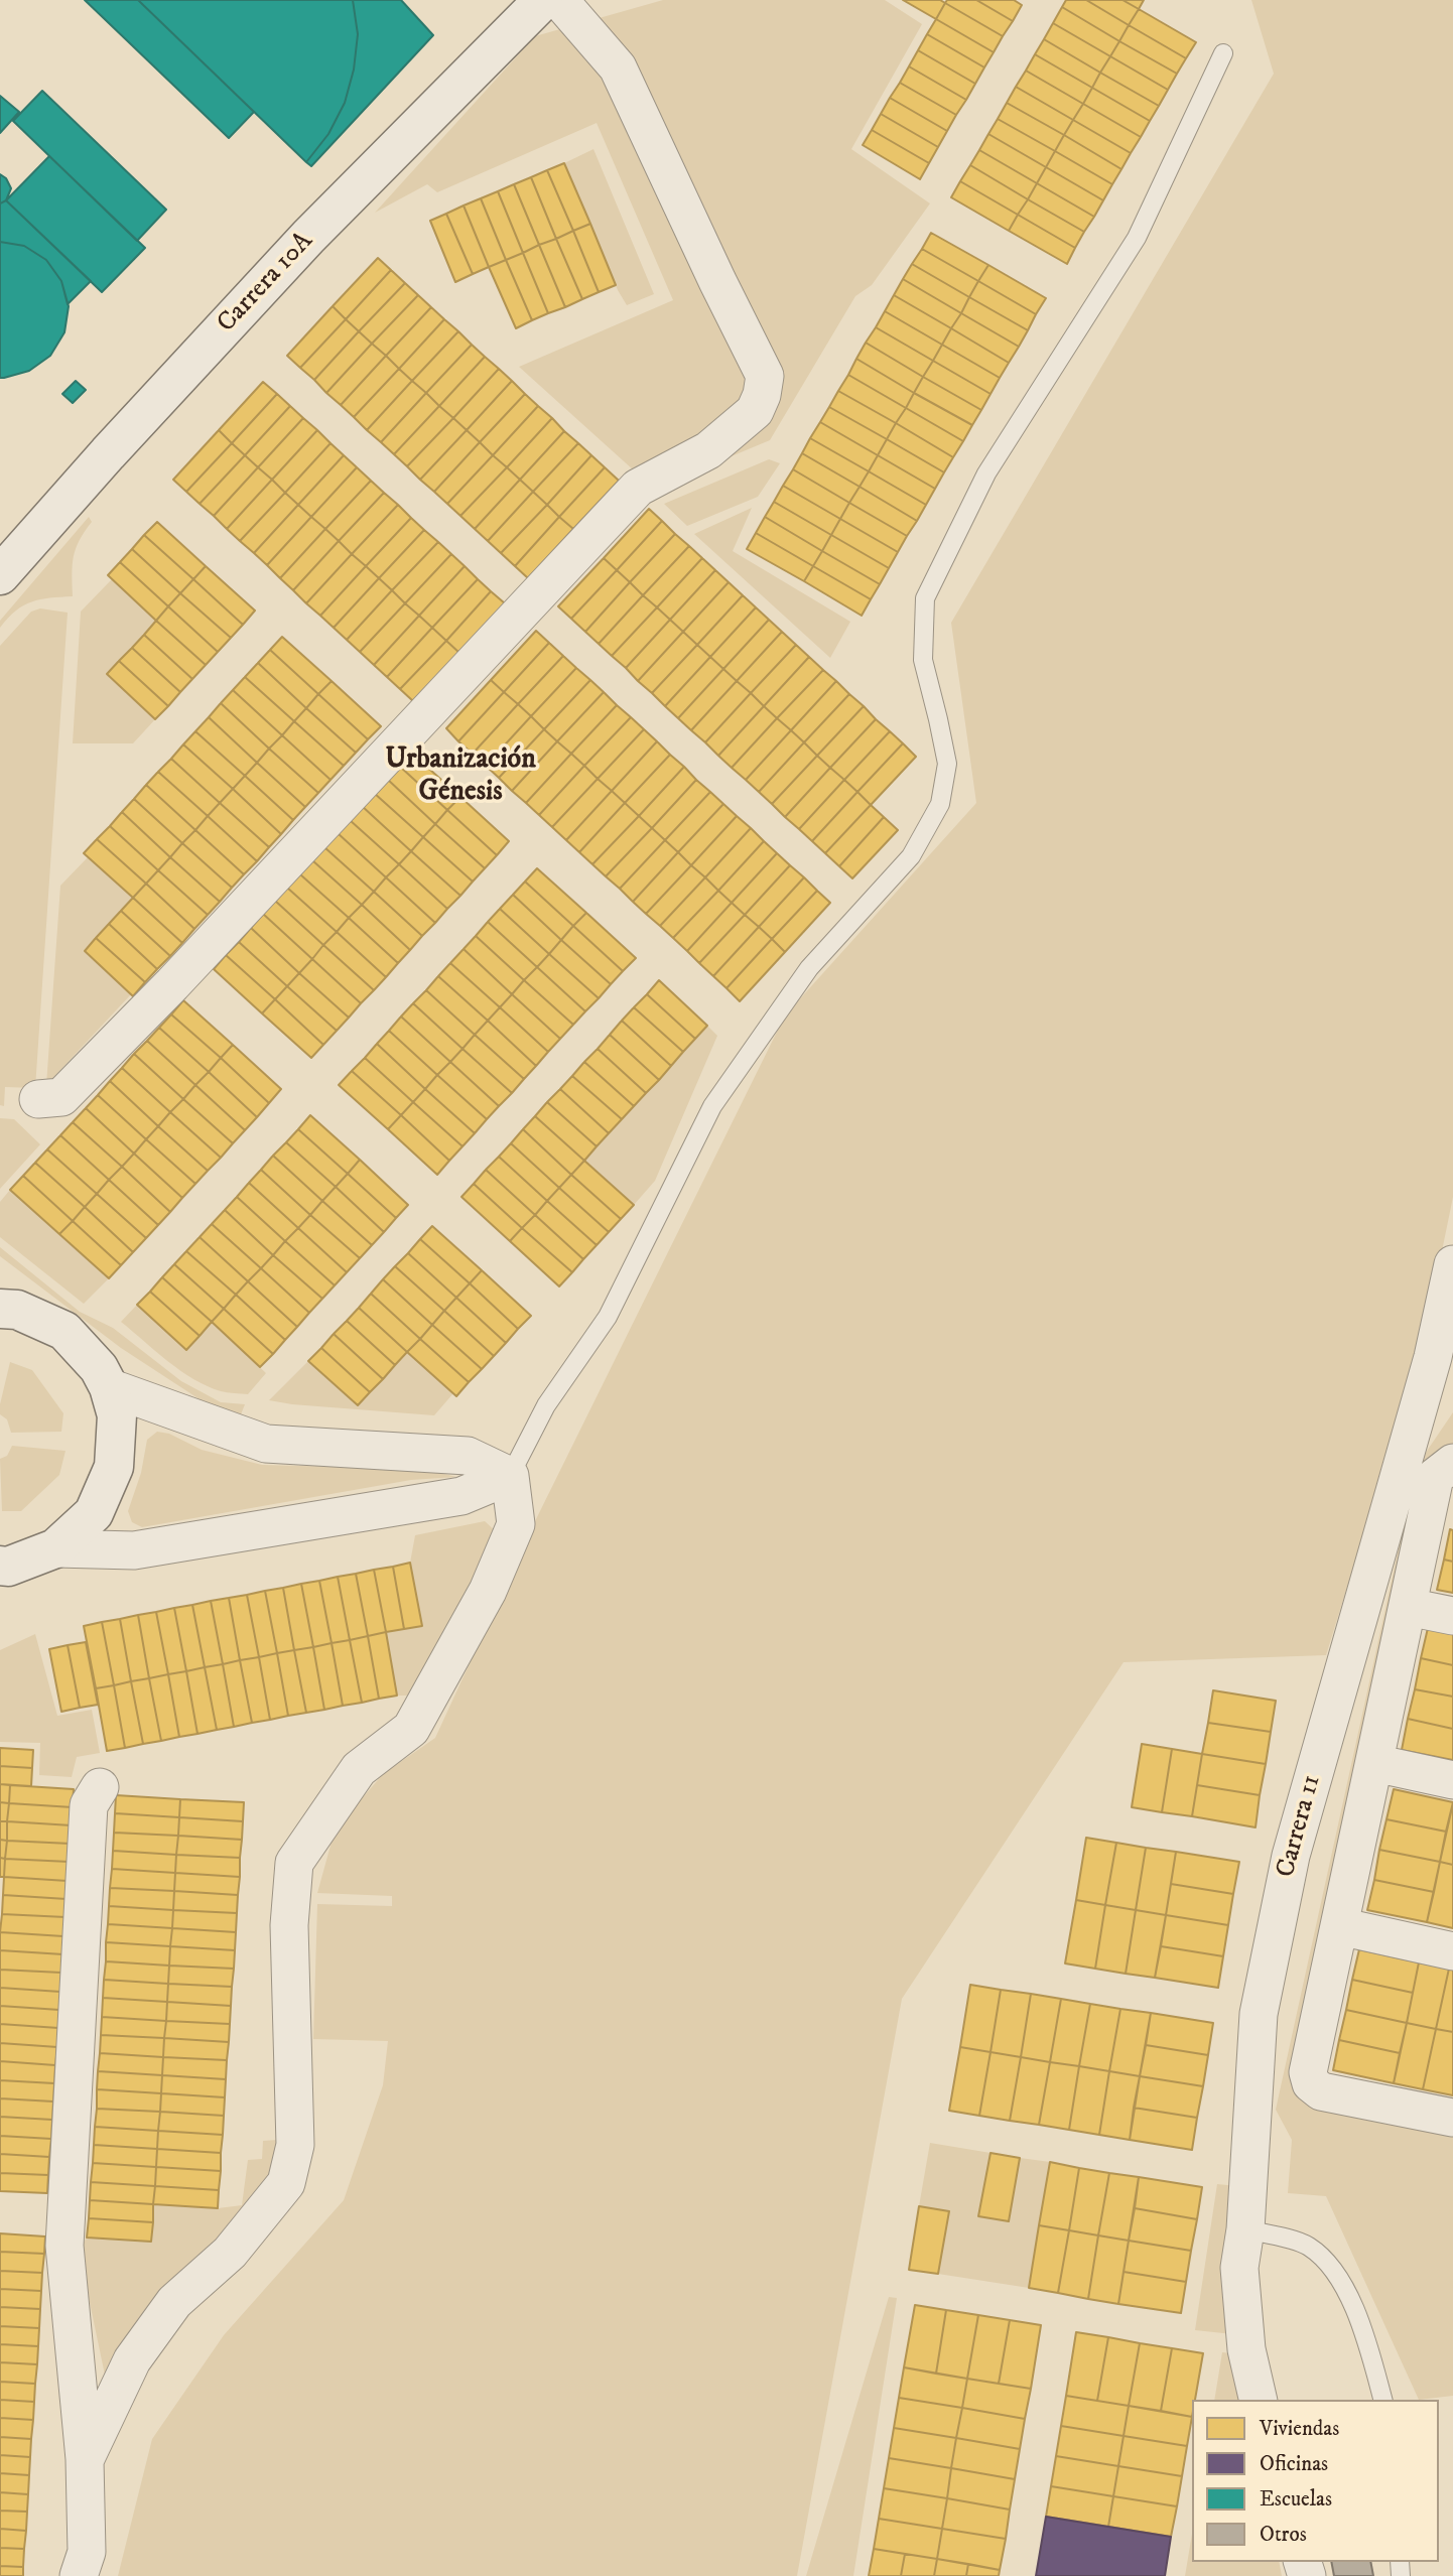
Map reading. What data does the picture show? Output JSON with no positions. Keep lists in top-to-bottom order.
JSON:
{
  "streets": {
    "street": ["Carrera 10A", "Carrera 11"]
  },
  "districts": ["Urbanización Génesis"],
  "legend": [
    "Viviendas",
    "Oficinas",
    "Escuelas",
    "Otros"
  ]
}
